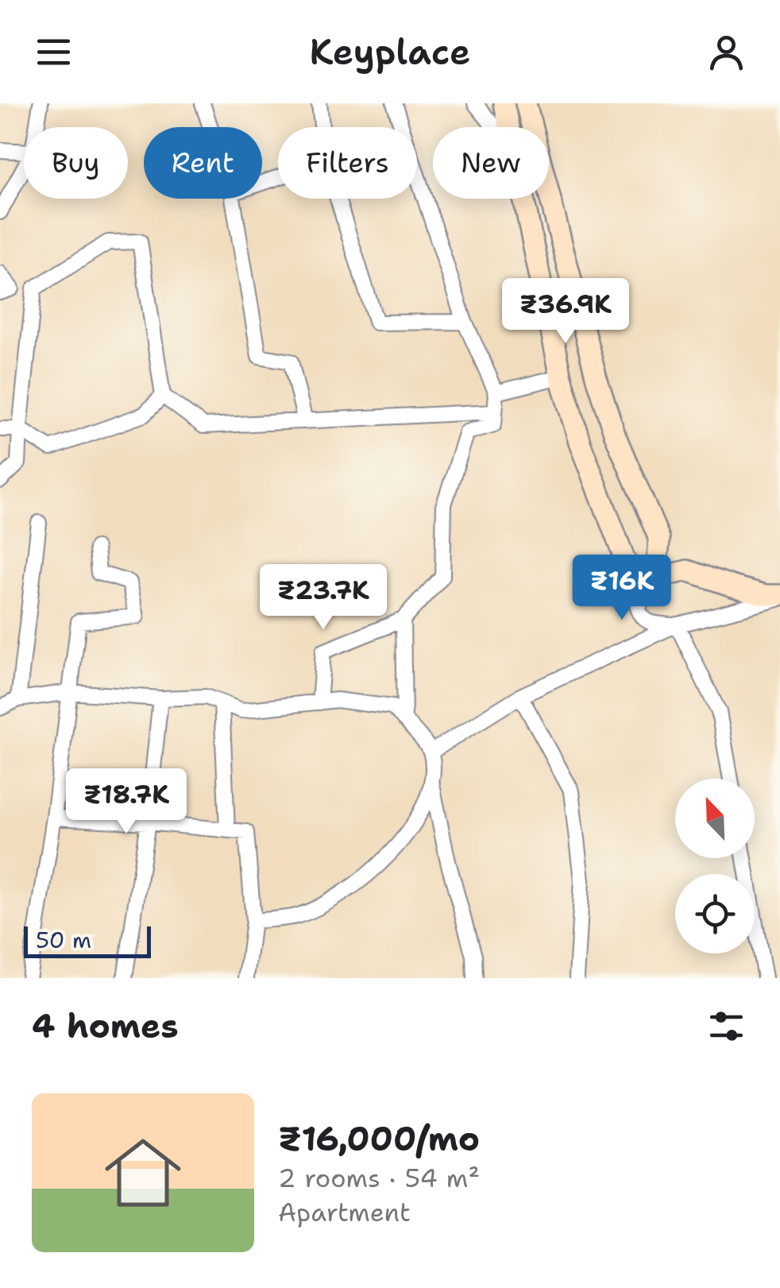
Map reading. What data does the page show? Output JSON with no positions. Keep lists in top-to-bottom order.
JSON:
{
  "scale_bar": "50 m",
  "north": "top left",
  "page": {
    "header": "Keyplace",
    "chip": [
      "Buy",
      "Rent",
      "Filters",
      "New"
    ],
    "price": [
      "₹36.9K",
      "₹16K",
      "₹23.7K",
      "₹18.7K"
    ],
    "scale": "50 m",
    "heading": "4 homes",
    "list": [
      {
        "name": "₹16,000/mo",
        "note": "2 rooms · 54 m² · Apartment"
      }
    ]
  }
}
